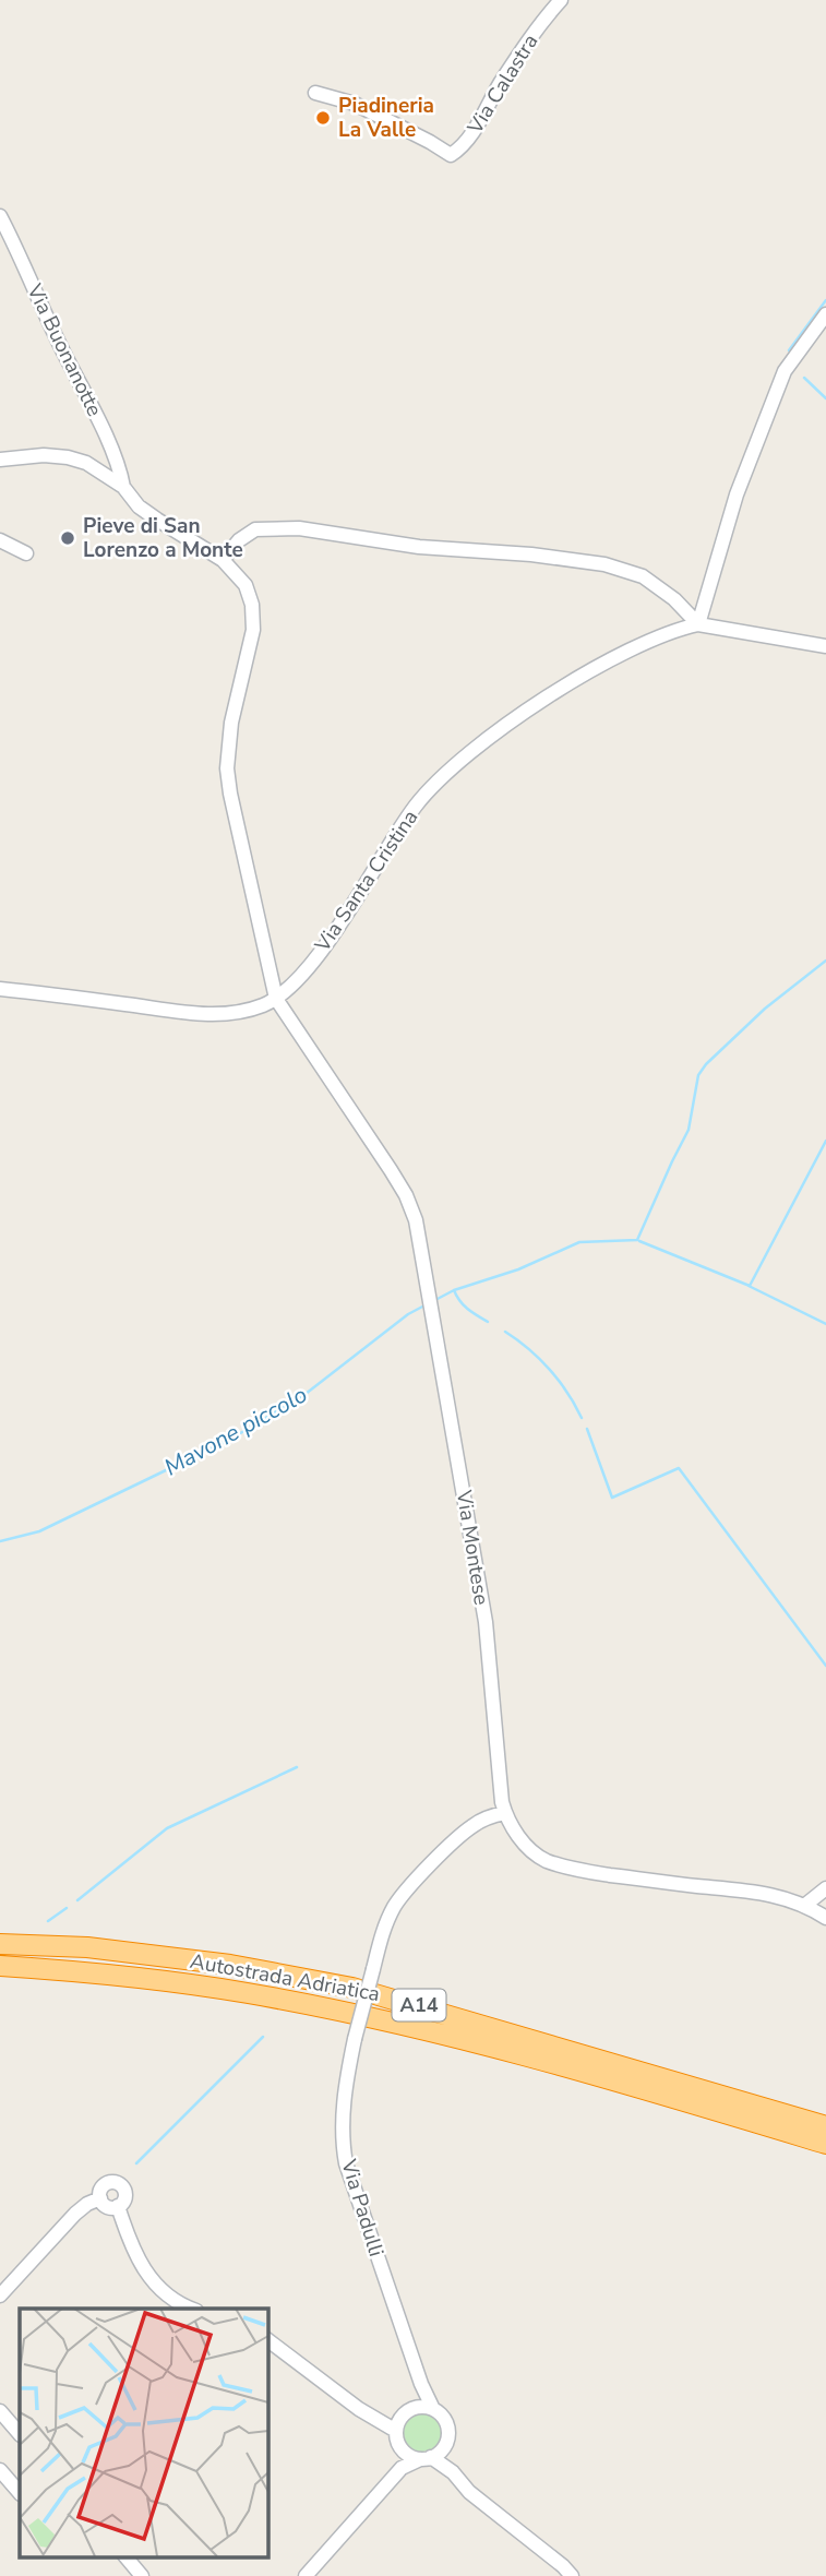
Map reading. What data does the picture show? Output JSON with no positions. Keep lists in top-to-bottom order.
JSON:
{
  "streets": {
    "highway": ["Autostrada Adriatica", "A14"],
    "street": [
      "Via Calastra",
      "Via Buonanotte",
      "Via Santa Cristina",
      "Via Montese",
      "Via Padulli"
    ]
  },
  "crossings": [
    ["Via Santa Cristina", "Via Montese"],
    ["Via Montese", "Via Padulli"]
  ],
  "water": ["Mavone piccolo"],
  "places": ["Piadineria La Valle", "Pieve di San Lorenzo a Monte"]
}
